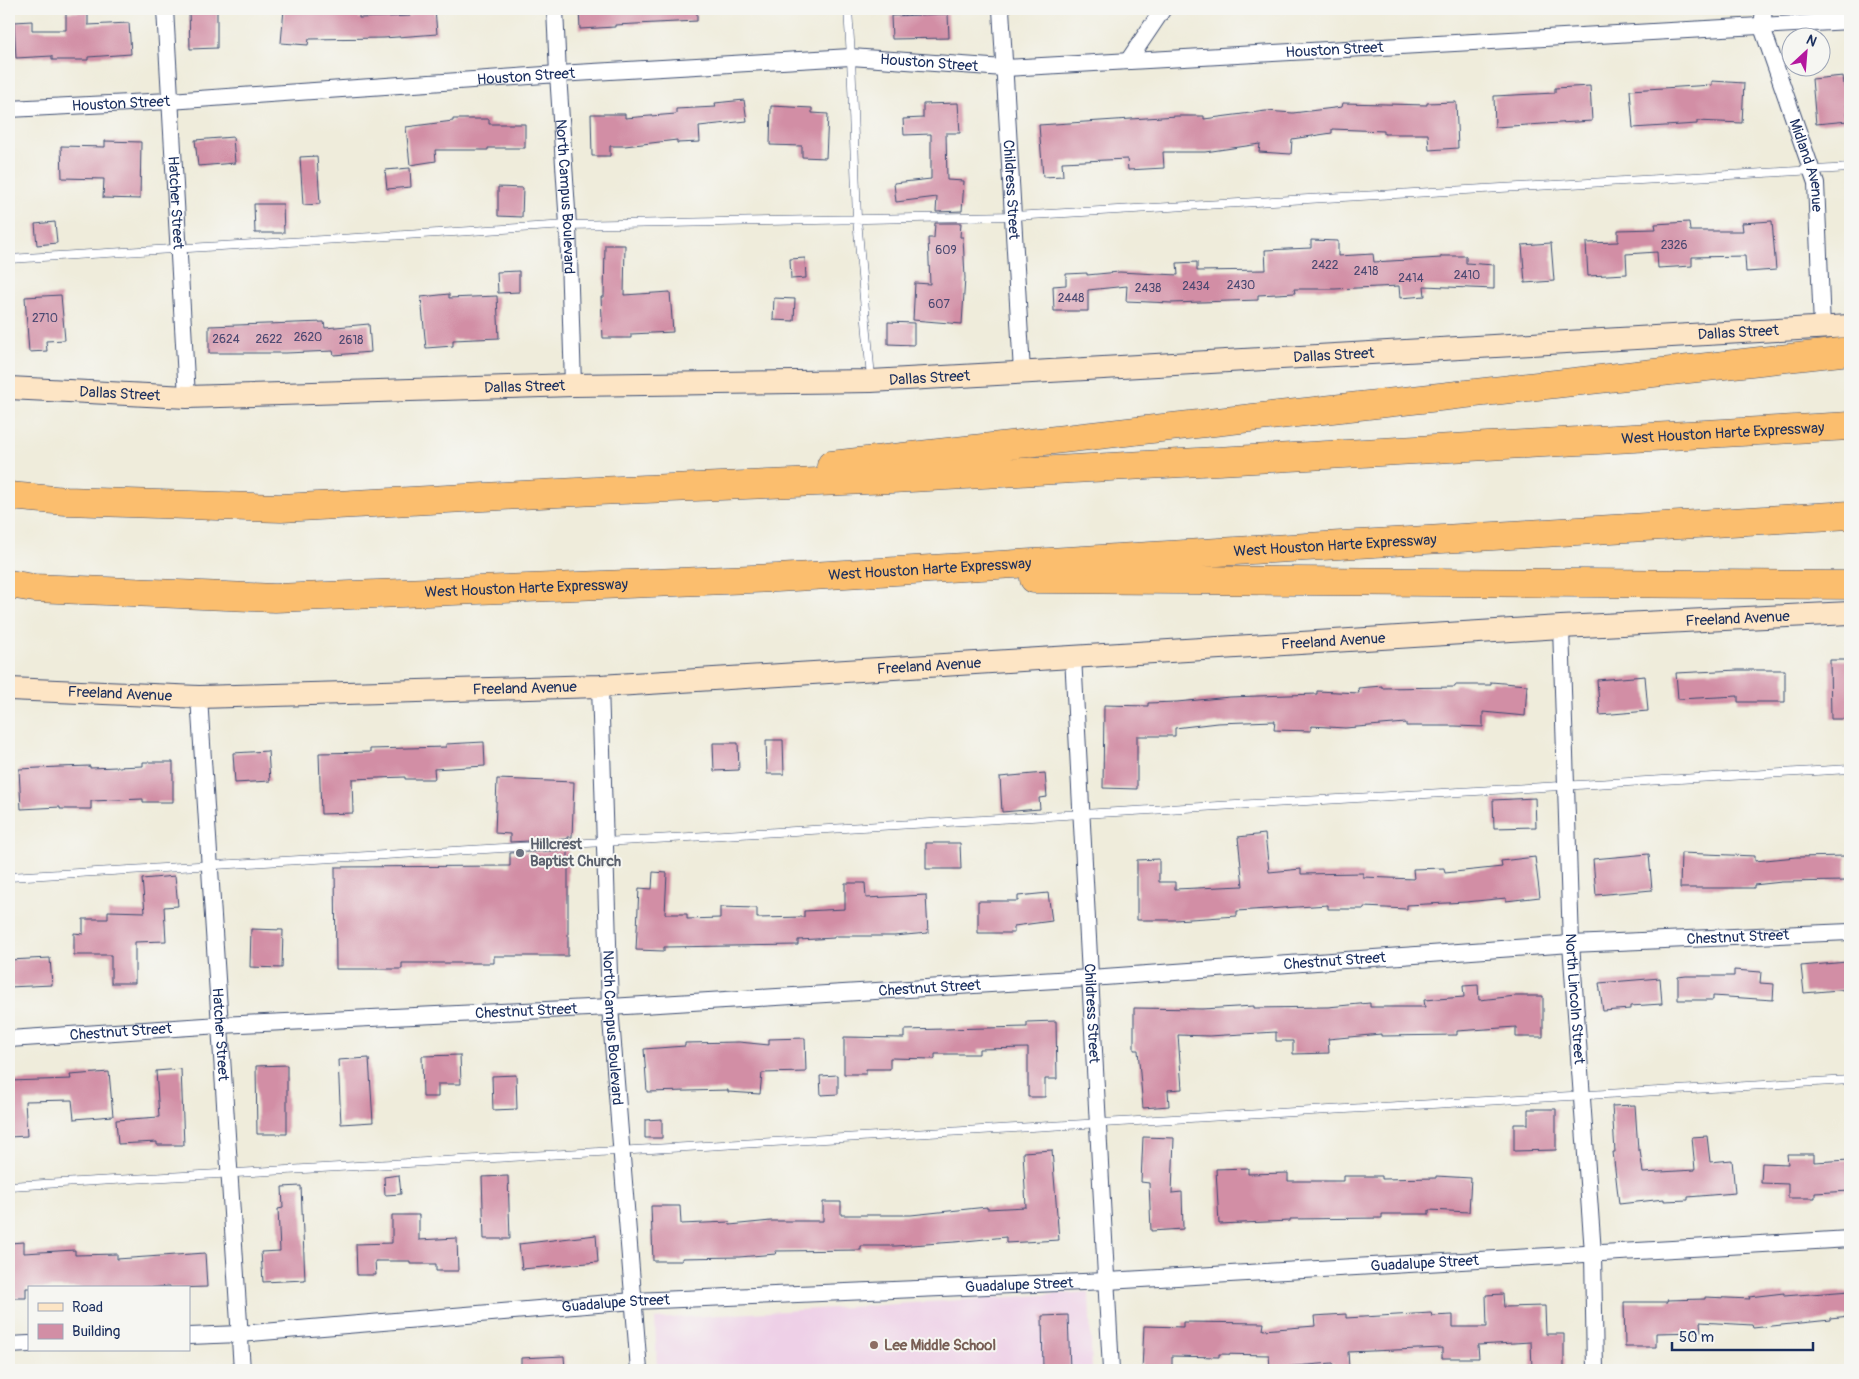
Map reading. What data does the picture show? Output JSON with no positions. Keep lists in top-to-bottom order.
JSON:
{
  "streets": {
    "highway": ["West Houston Harte Expressway"],
    "main road": ["Dallas Street", "Freeland Avenue"],
    "street": [
      "Houston Street",
      "Midland Avenue",
      "Childress Street",
      "North Campus Boulevard",
      "Hatcher Street",
      "Chestnut Street",
      "North Lincoln Street",
      "Guadalupe Street"
    ]
  },
  "crossings": [
    ["Houston Street", "Midland Avenue"],
    ["Houston Street", "Childress Street"],
    ["Houston Street", "North Campus Boulevard"],
    ["Houston Street", "Hatcher Street"],
    ["Midland Avenue", "Dallas Street"],
    ["Childress Street", "Dallas Street"],
    ["Childress Street", "Freeland Avenue"],
    ["Childress Street", "Chestnut Street"],
    ["Childress Street", "Guadalupe Street"],
    ["North Campus Boulevard", "Dallas Street"],
    ["North Campus Boulevard", "Freeland Avenue"],
    ["North Campus Boulevard", "Chestnut Street"],
    ["North Campus Boulevard", "Guadalupe Street"],
    ["Hatcher Street", "Dallas Street"],
    ["Hatcher Street", "Freeland Avenue"],
    ["Hatcher Street", "Chestnut Street"],
    ["Hatcher Street", "Guadalupe Street"],
    ["Freeland Avenue", "North Lincoln Street"],
    ["Chestnut Street", "North Lincoln Street"],
    ["North Lincoln Street", "Guadalupe Street"]
  ],
  "places": ["Hillcrest Baptist Church", "Lee Middle School"],
  "house_numbers": [
    "2326",
    "609",
    "2422",
    "2418",
    "2410",
    "2414",
    "2430",
    "2434",
    "2438",
    "2448",
    "607",
    "2710",
    "2620",
    "2624",
    "2622",
    "2618"
  ],
  "legend": ["Road", "Building"],
  "scale_bar": "50 m",
  "north": "top right"
}
